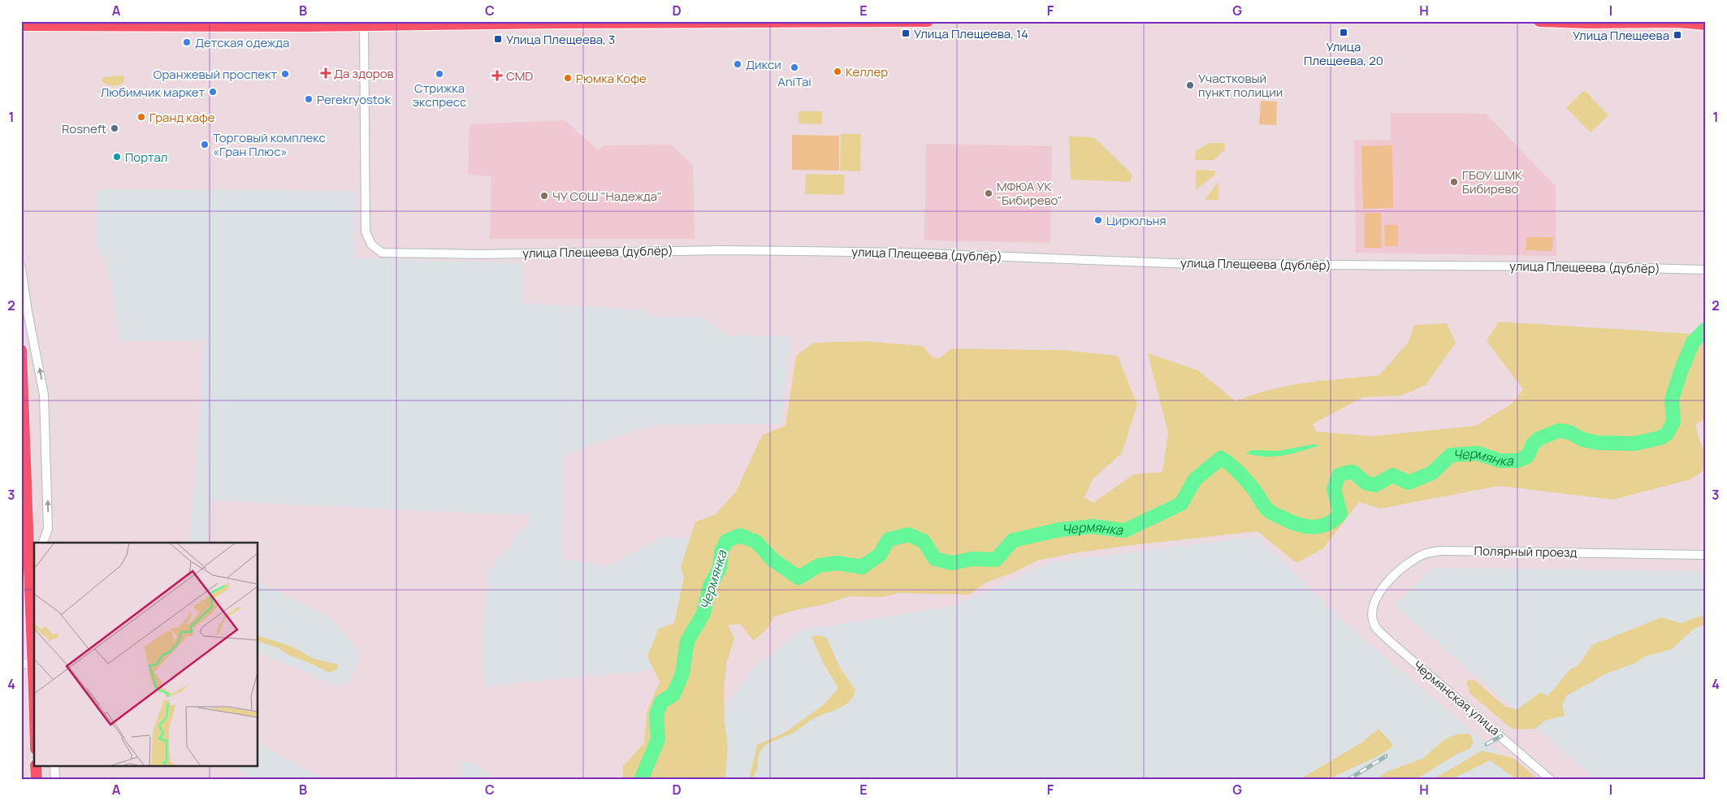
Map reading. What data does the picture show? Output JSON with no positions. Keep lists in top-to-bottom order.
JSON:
{
  "streets": {
    "street": ["улица Плещеева (дублёр)", "Полярный проезд", "Чермянская улица"]
  },
  "crossings": [
    ["Полярный проезд", "Чермянская улица"]
  ],
  "water": ["Чермянка"],
  "places": {
    "transit": [
      "Улица Плещеева, 20",
      "Улица Плещеева, 14",
      "Улица Плещеева",
      "Улица Плещеева, 3"
    ],
    "other": [
      "Детская одежда",
      "Дикси",
      "AniTai",
      "Келлер",
      "Оранжевый проспект",
      "Стрижка экспресс",
      "Рюмка Кофе",
      "Участковый пункт полиции",
      "Любимчик маркет",
      "Perekryostok",
      "Гранд кафе",
      "Rosneft",
      "Торговый комплекс «Гран Плюс»",
      "Портал",
      "ГБОУ ШМК Бибирево",
      "МФЮА УК \"Бибирево\"",
      "ЧУ СОШ \"Надежда\"",
      "Цирюльня"
    ],
    "health": ["Да здоров", "CMD"]
  },
  "grid": {
    "columns": [
      "A",
      "B",
      "C",
      "D",
      "E",
      "F",
      "G",
      "H",
      "I"
    ],
    "rows": [
      "1",
      "2",
      "3",
      "4"
    ]
  }
}
